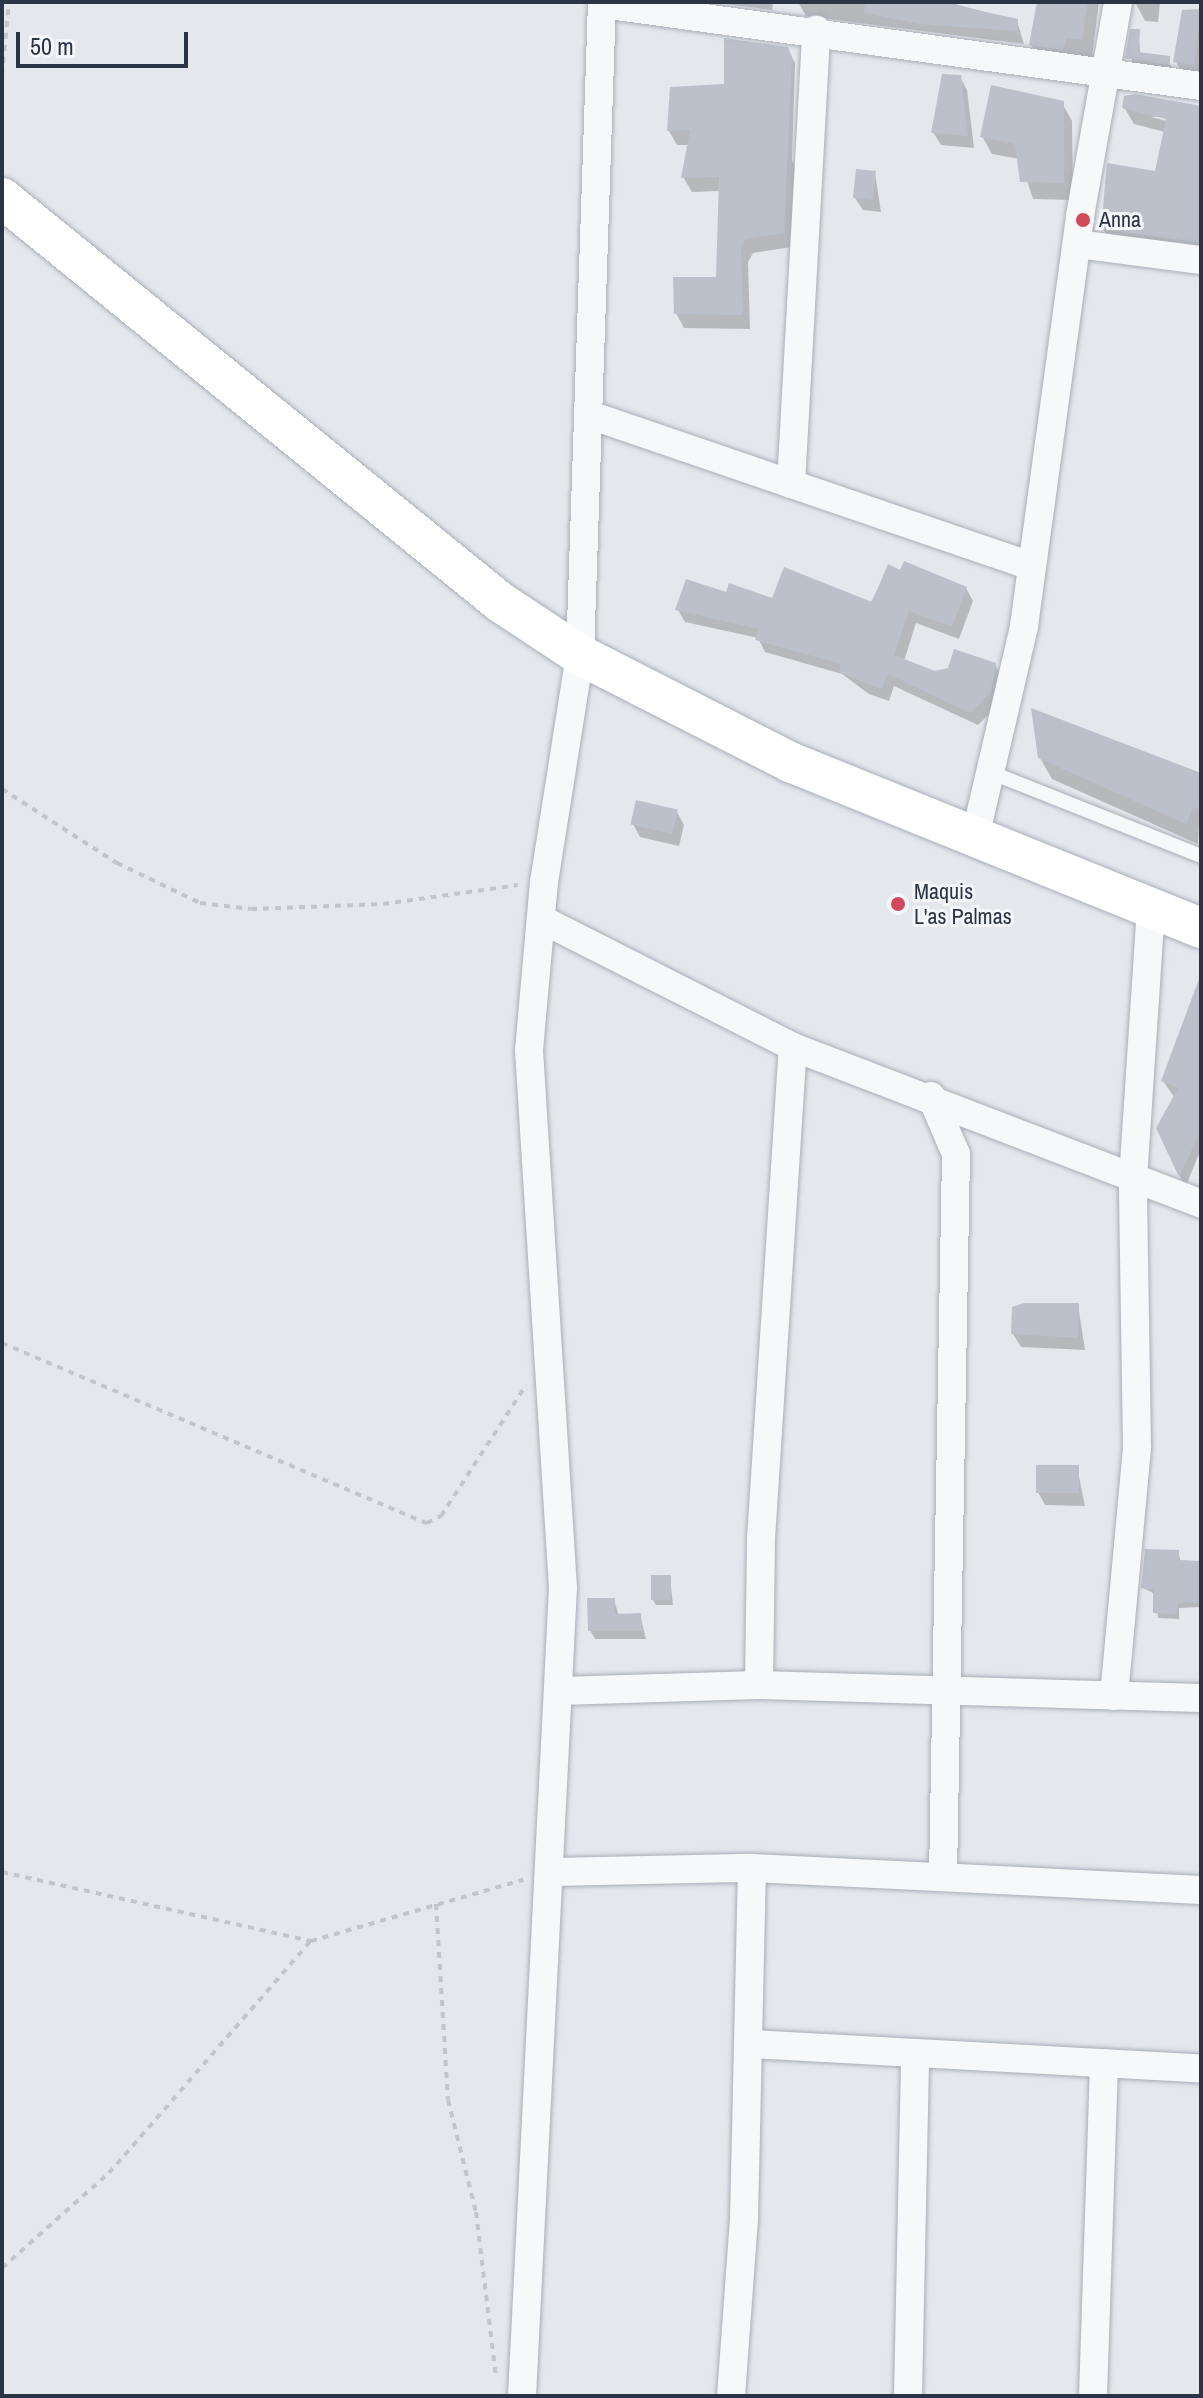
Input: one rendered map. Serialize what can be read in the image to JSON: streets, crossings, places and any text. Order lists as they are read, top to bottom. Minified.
{"places":["Anna","Maquis L'as Palmas"],"scale_bar":"50 m"}
